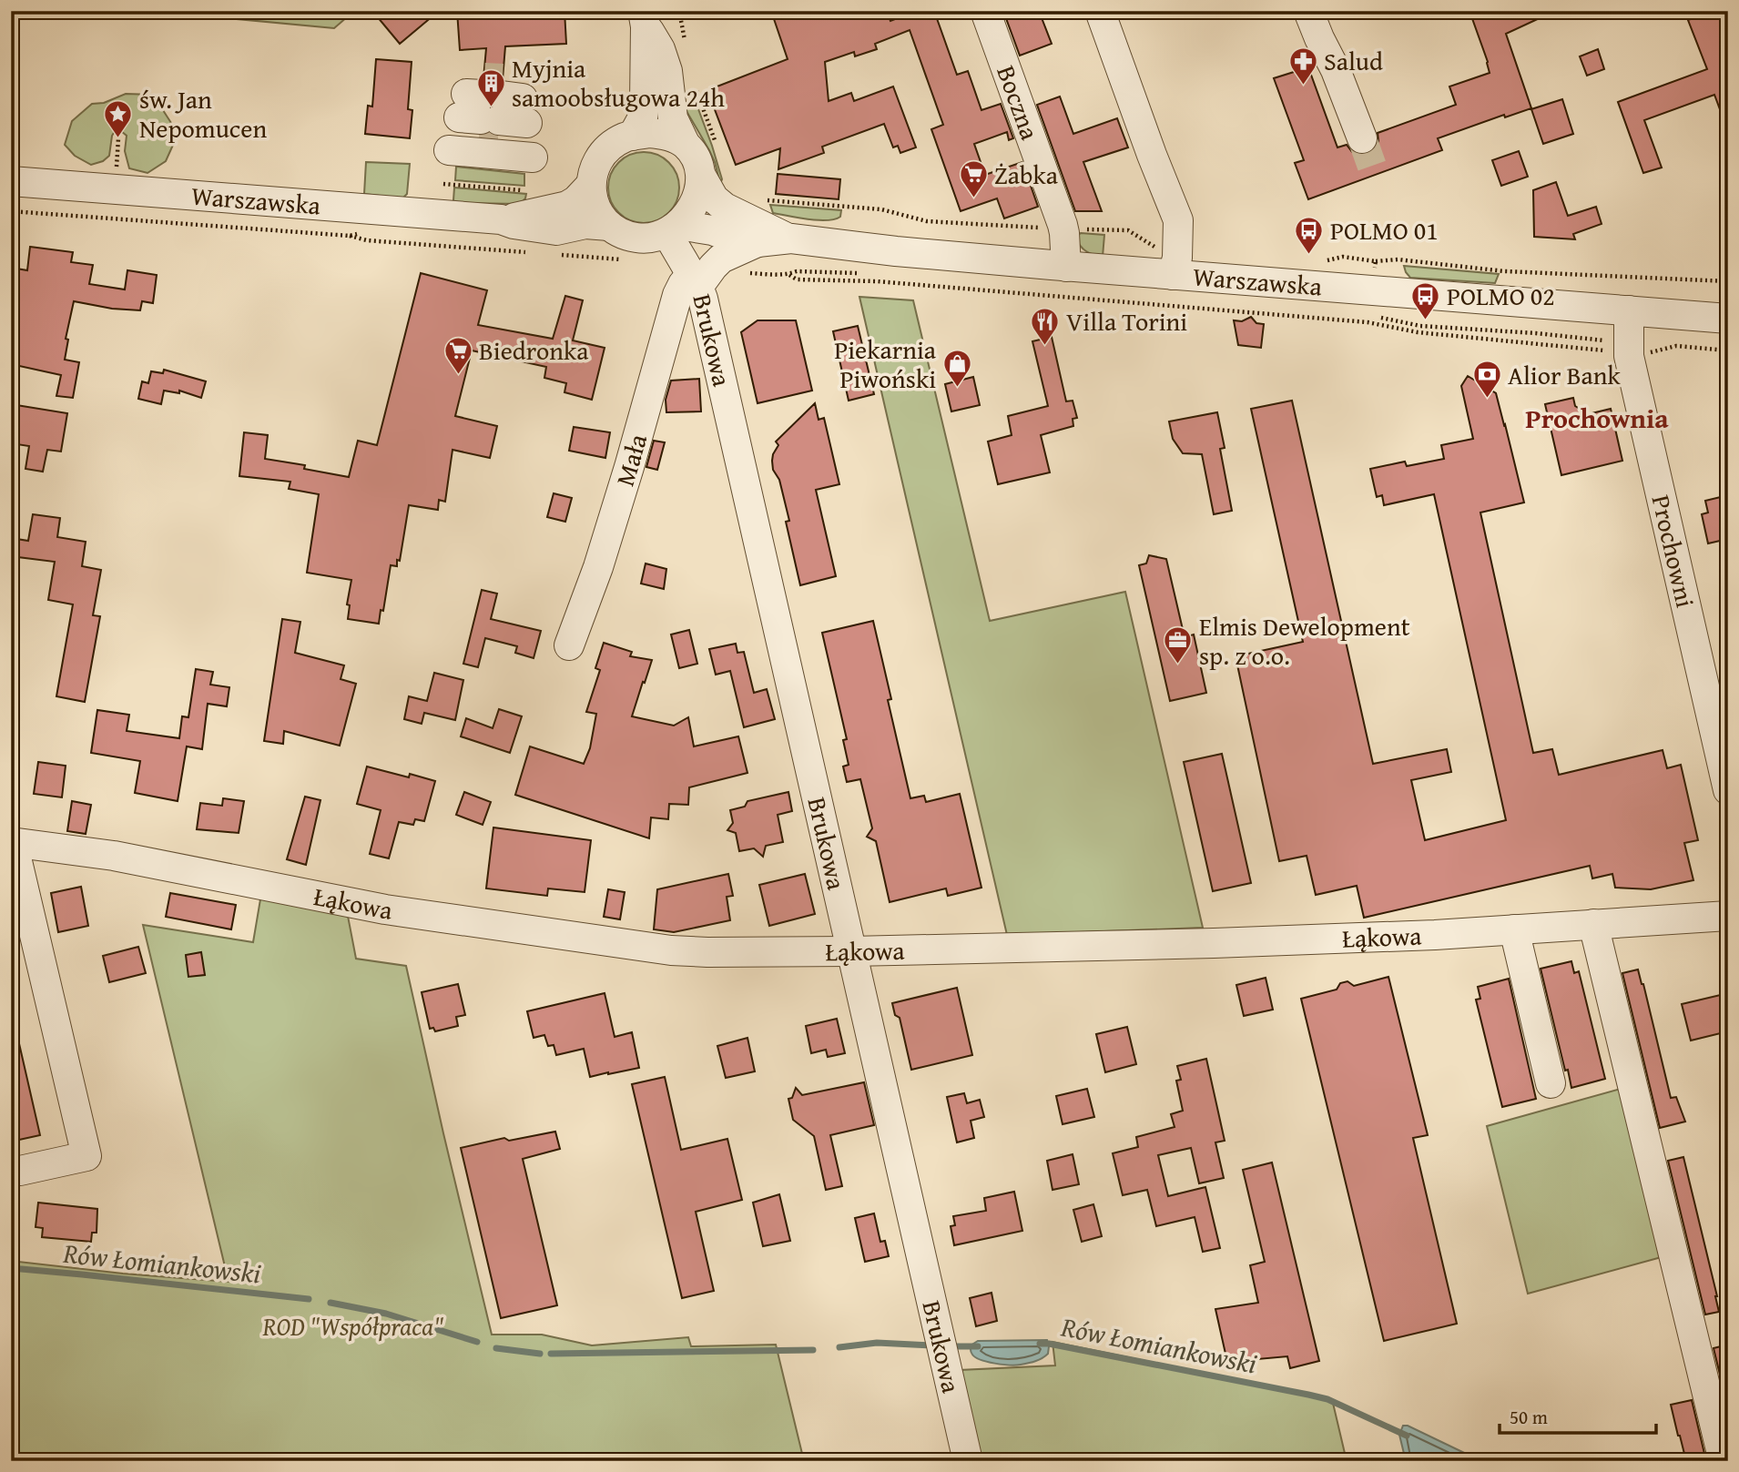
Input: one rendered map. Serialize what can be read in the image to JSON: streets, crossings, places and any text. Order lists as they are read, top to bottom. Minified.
{"streets":{"street":["Boczna","Warszawska","Brukowa","Mała","Prochowni","Łąkowa"]},"crossings":[["Boczna","Warszawska"],["Warszawska","Brukowa"],["Warszawska","Mała"],["Warszawska","Prochowni"],["Brukowa","Mała"],["Brukowa","Łąkowa"]],"districts":["Prochownia"],"water":["Rów Łomiankowski"],"parks":["ROD \"Współpraca\""],"places":{"pharmacy":["Salud"],"building":["Myjnia samoobsługowa 24h"],"place":["św. Jan Nepomucen"],"supermarket":["Żabka","Biedronka"],"bus stop":["POLMO 01","POLMO 02"],"restaurant":["Villa Torini"],"shop":["Piekarnia Piwoński"],"bank":["Alior Bank"],"office":["Elmis Dewelopment sp. z o.o."]},"scale_bar":"50 m"}
